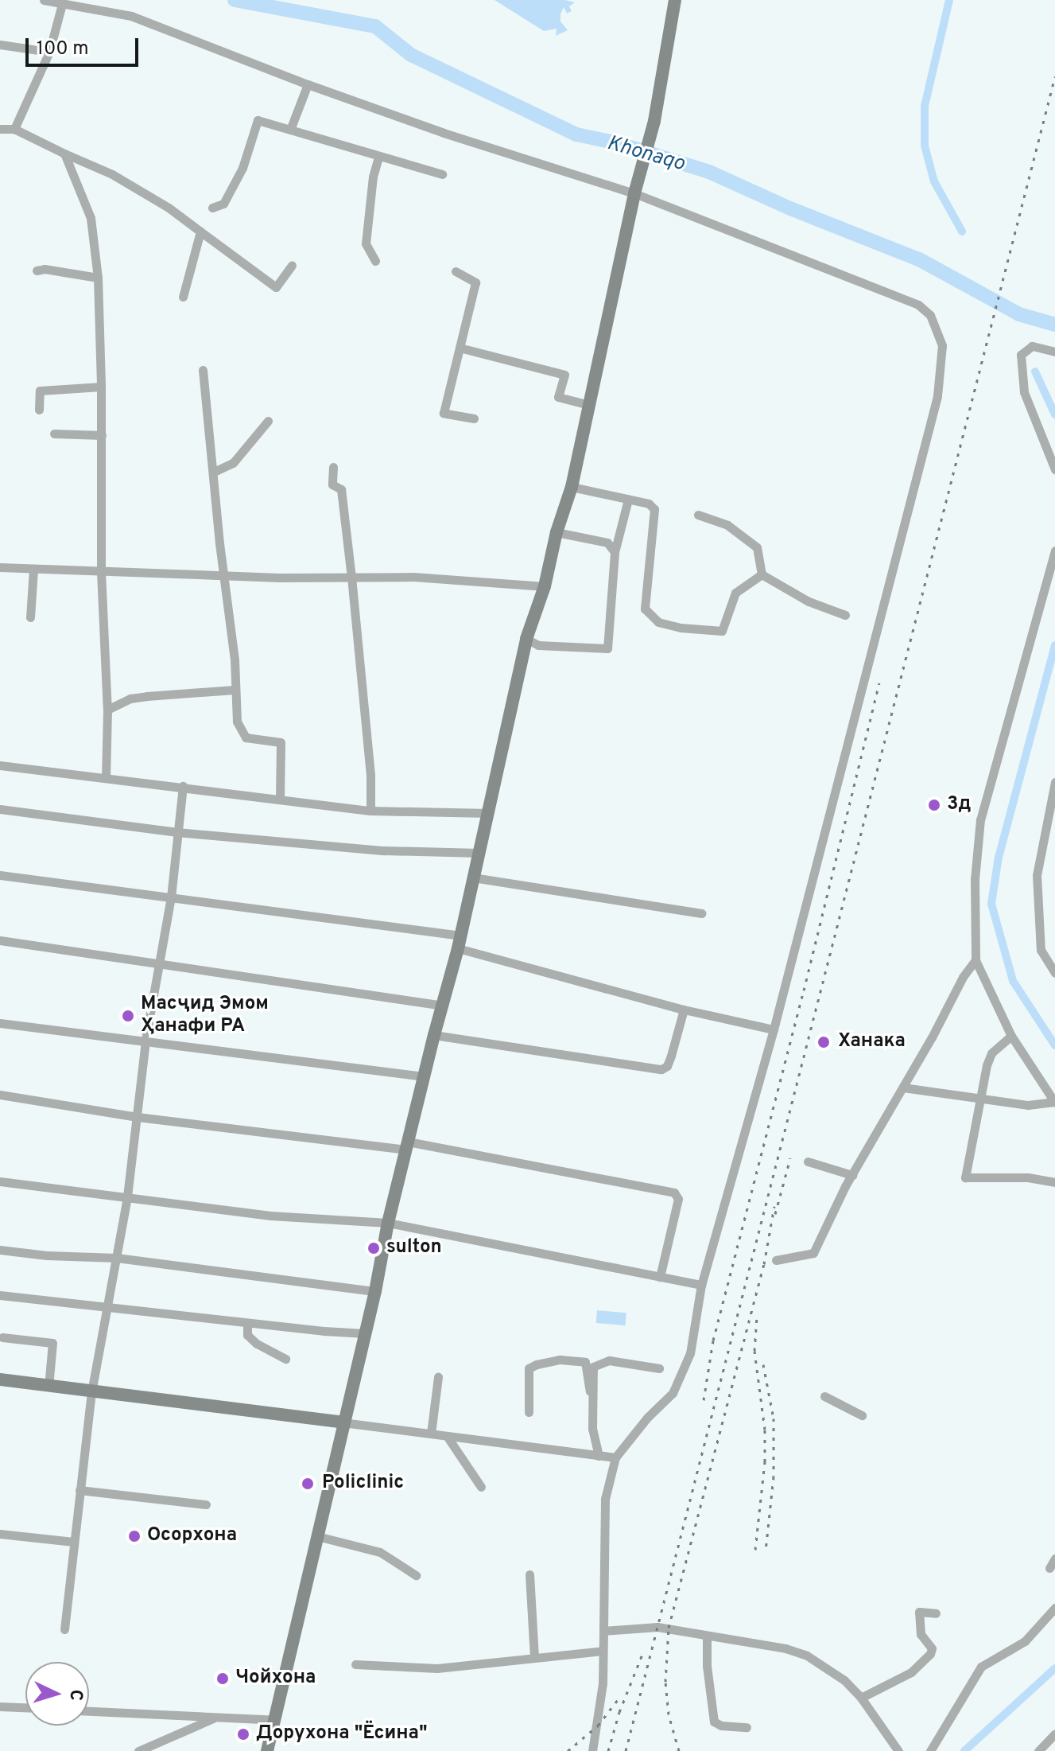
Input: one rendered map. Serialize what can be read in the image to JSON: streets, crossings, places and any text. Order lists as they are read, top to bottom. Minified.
{"water":["Khonaqo"],"places":["3д","Масҷид Эмом Ҳанафи РА","Ханака","sulton","Policlinic","Осорхона","Чойхона","Дорухона \"Ёсина\""],"scale_bar":"100 m","north":"right"}
